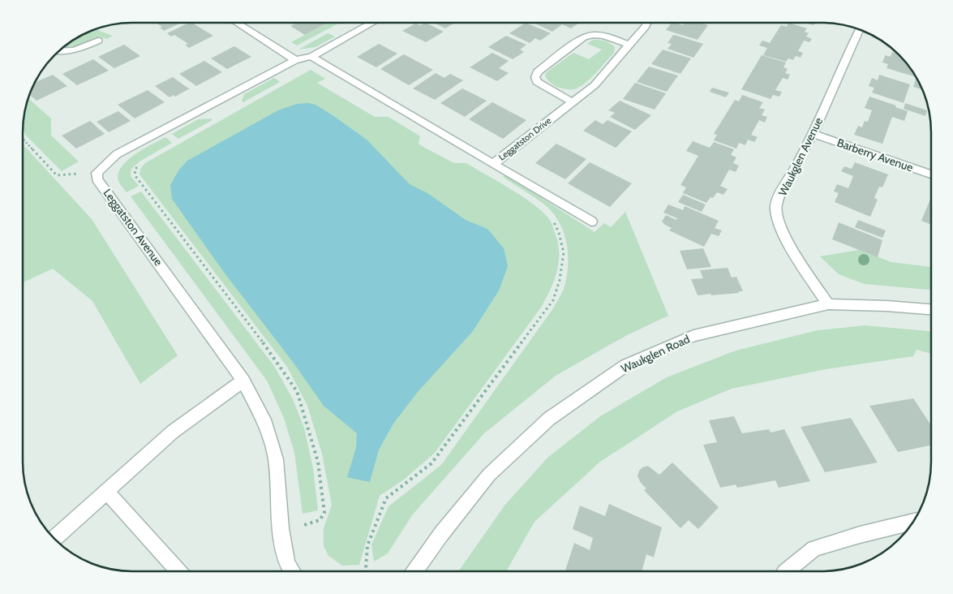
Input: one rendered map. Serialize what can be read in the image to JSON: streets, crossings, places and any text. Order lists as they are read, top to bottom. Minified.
{"streets":{"street":["Leggatston Drive","Barberry Avenue","Waukglen Avenue","Leggatston Avenue","Waukglen Road"]},"crossings":[["Barberry Avenue","Waukglen Avenue"],["Waukglen Avenue","Waukglen Road"]]}
